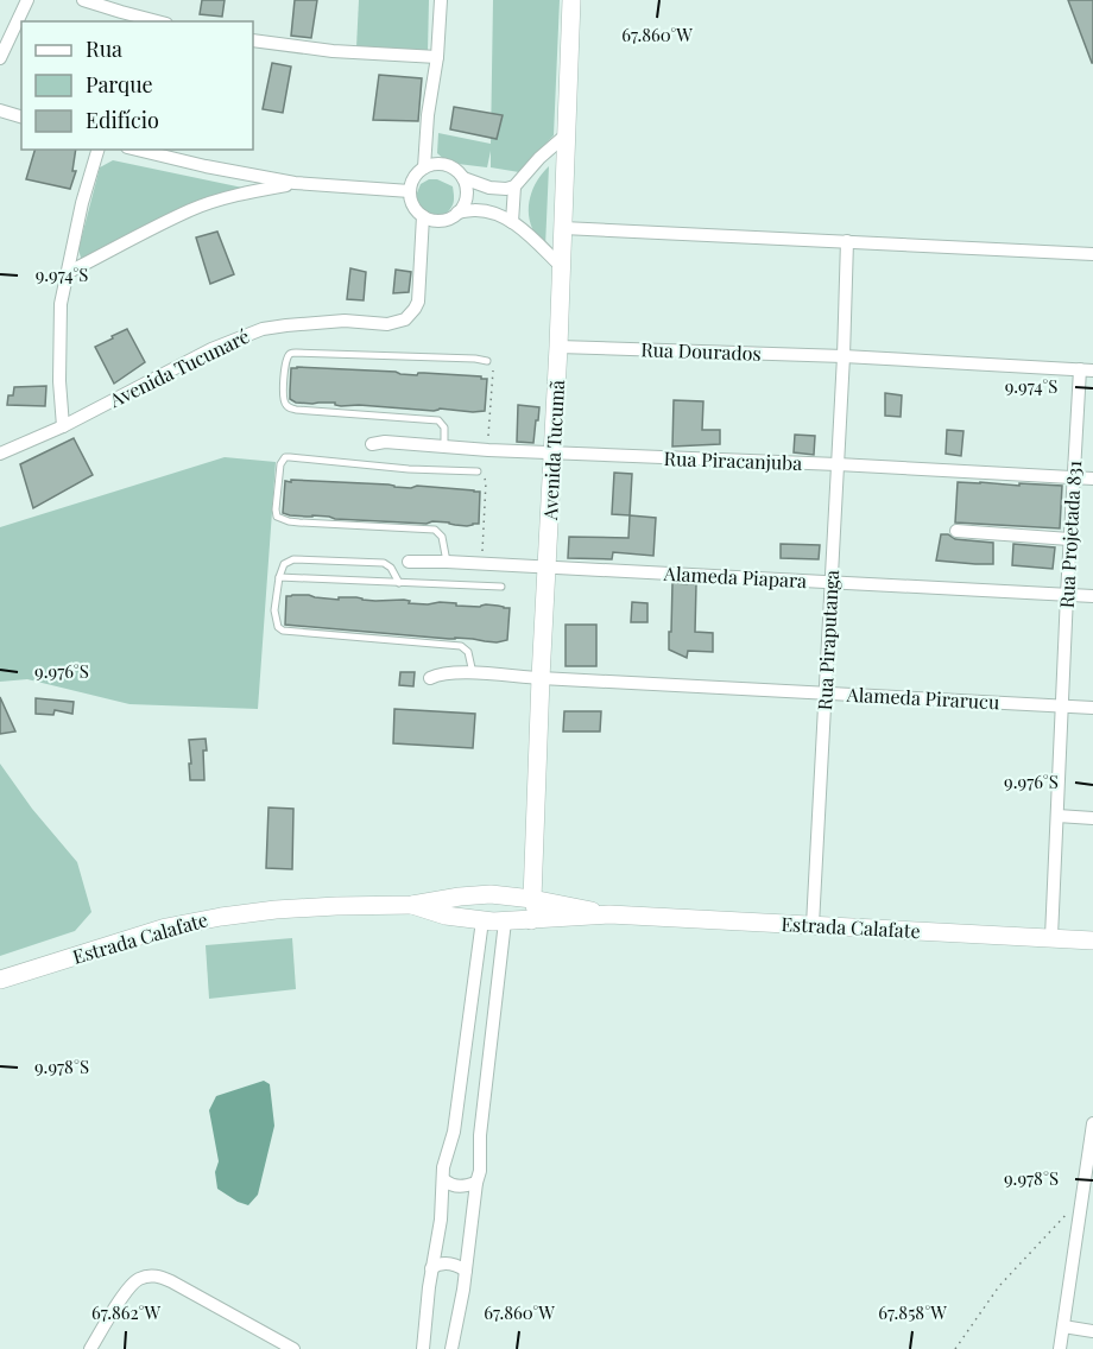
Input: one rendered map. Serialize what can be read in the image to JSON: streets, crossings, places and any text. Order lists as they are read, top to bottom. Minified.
{"streets":{"street":["Rua Dourados","Avenida Tucunaré","Avenida Tucumã","Rua Piracanjuba","Rua Projetada 831","Alameda Piapara","Rua Piraputanga","Alameda Pirarucu","Estrada Calafate"]},"crossings":[["Rua Dourados","Avenida Tucumã"],["Rua Dourados","Rua Projetada 831"],["Rua Dourados","Rua Piraputanga"],["Avenida Tucumã","Rua Piracanjuba"],["Avenida Tucumã","Alameda Piapara"],["Avenida Tucumã","Alameda Pirarucu"],["Avenida Tucumã","Estrada Calafate"],["Rua Piracanjuba","Rua Projetada 831"],["Rua Piracanjuba","Rua Piraputanga"],["Rua Projetada 831","Alameda Piapara"],["Rua Projetada 831","Rua Piraputanga"],["Rua Projetada 831","Alameda Pirarucu"],["Rua Projetada 831","Estrada Calafate"],["Alameda Piapara","Rua Piraputanga"],["Rua Piraputanga","Alameda Pirarucu"],["Rua Piraputanga","Estrada Calafate"]],"legend":["Rua","Parque","Edifício"],"coordinates":["67.860°W","9.974°S","9.976°S","9.978°S","67.862°W","67.858°W"]}
